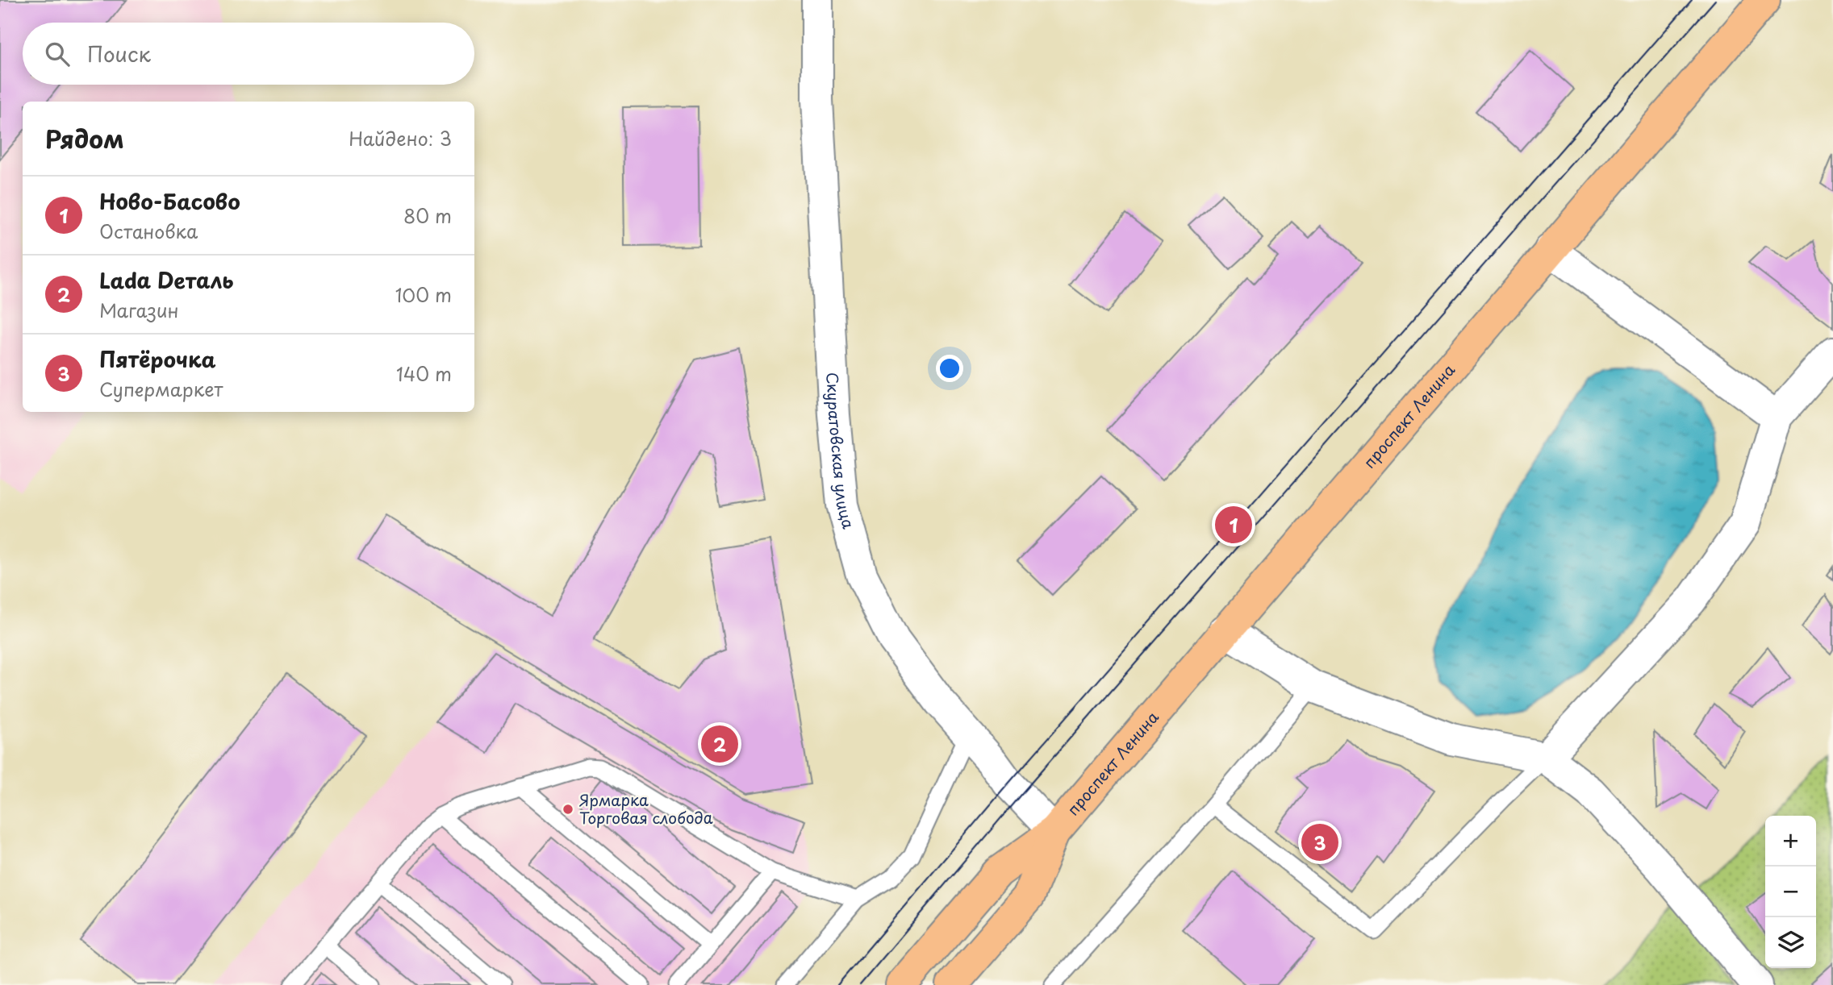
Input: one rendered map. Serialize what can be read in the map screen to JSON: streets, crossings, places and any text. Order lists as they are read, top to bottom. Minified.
{"streets":{"main road":["проспект Ленина"],"street":["Скуратовская улица"]},"crossings":[["проспект Ленина","Скуратовская улица"]],"places":["Ярмарка Торговая слобода"],"page":{"search":"Поиск","heading":["Рядом","Найдено: 3"],"list":[{"mark":"1","name":"Ново-Басово","note":"Остановка","value":"80 m"},{"mark":"2","name":"Lada Dеталь","note":"Магазин","value":"100 m"},{"mark":"3","name":"Пятёрочка","note":"Супермаркет","value":"140 m"}],"pins":["1","2","3"],"map_buttons":["+","−"]}}
